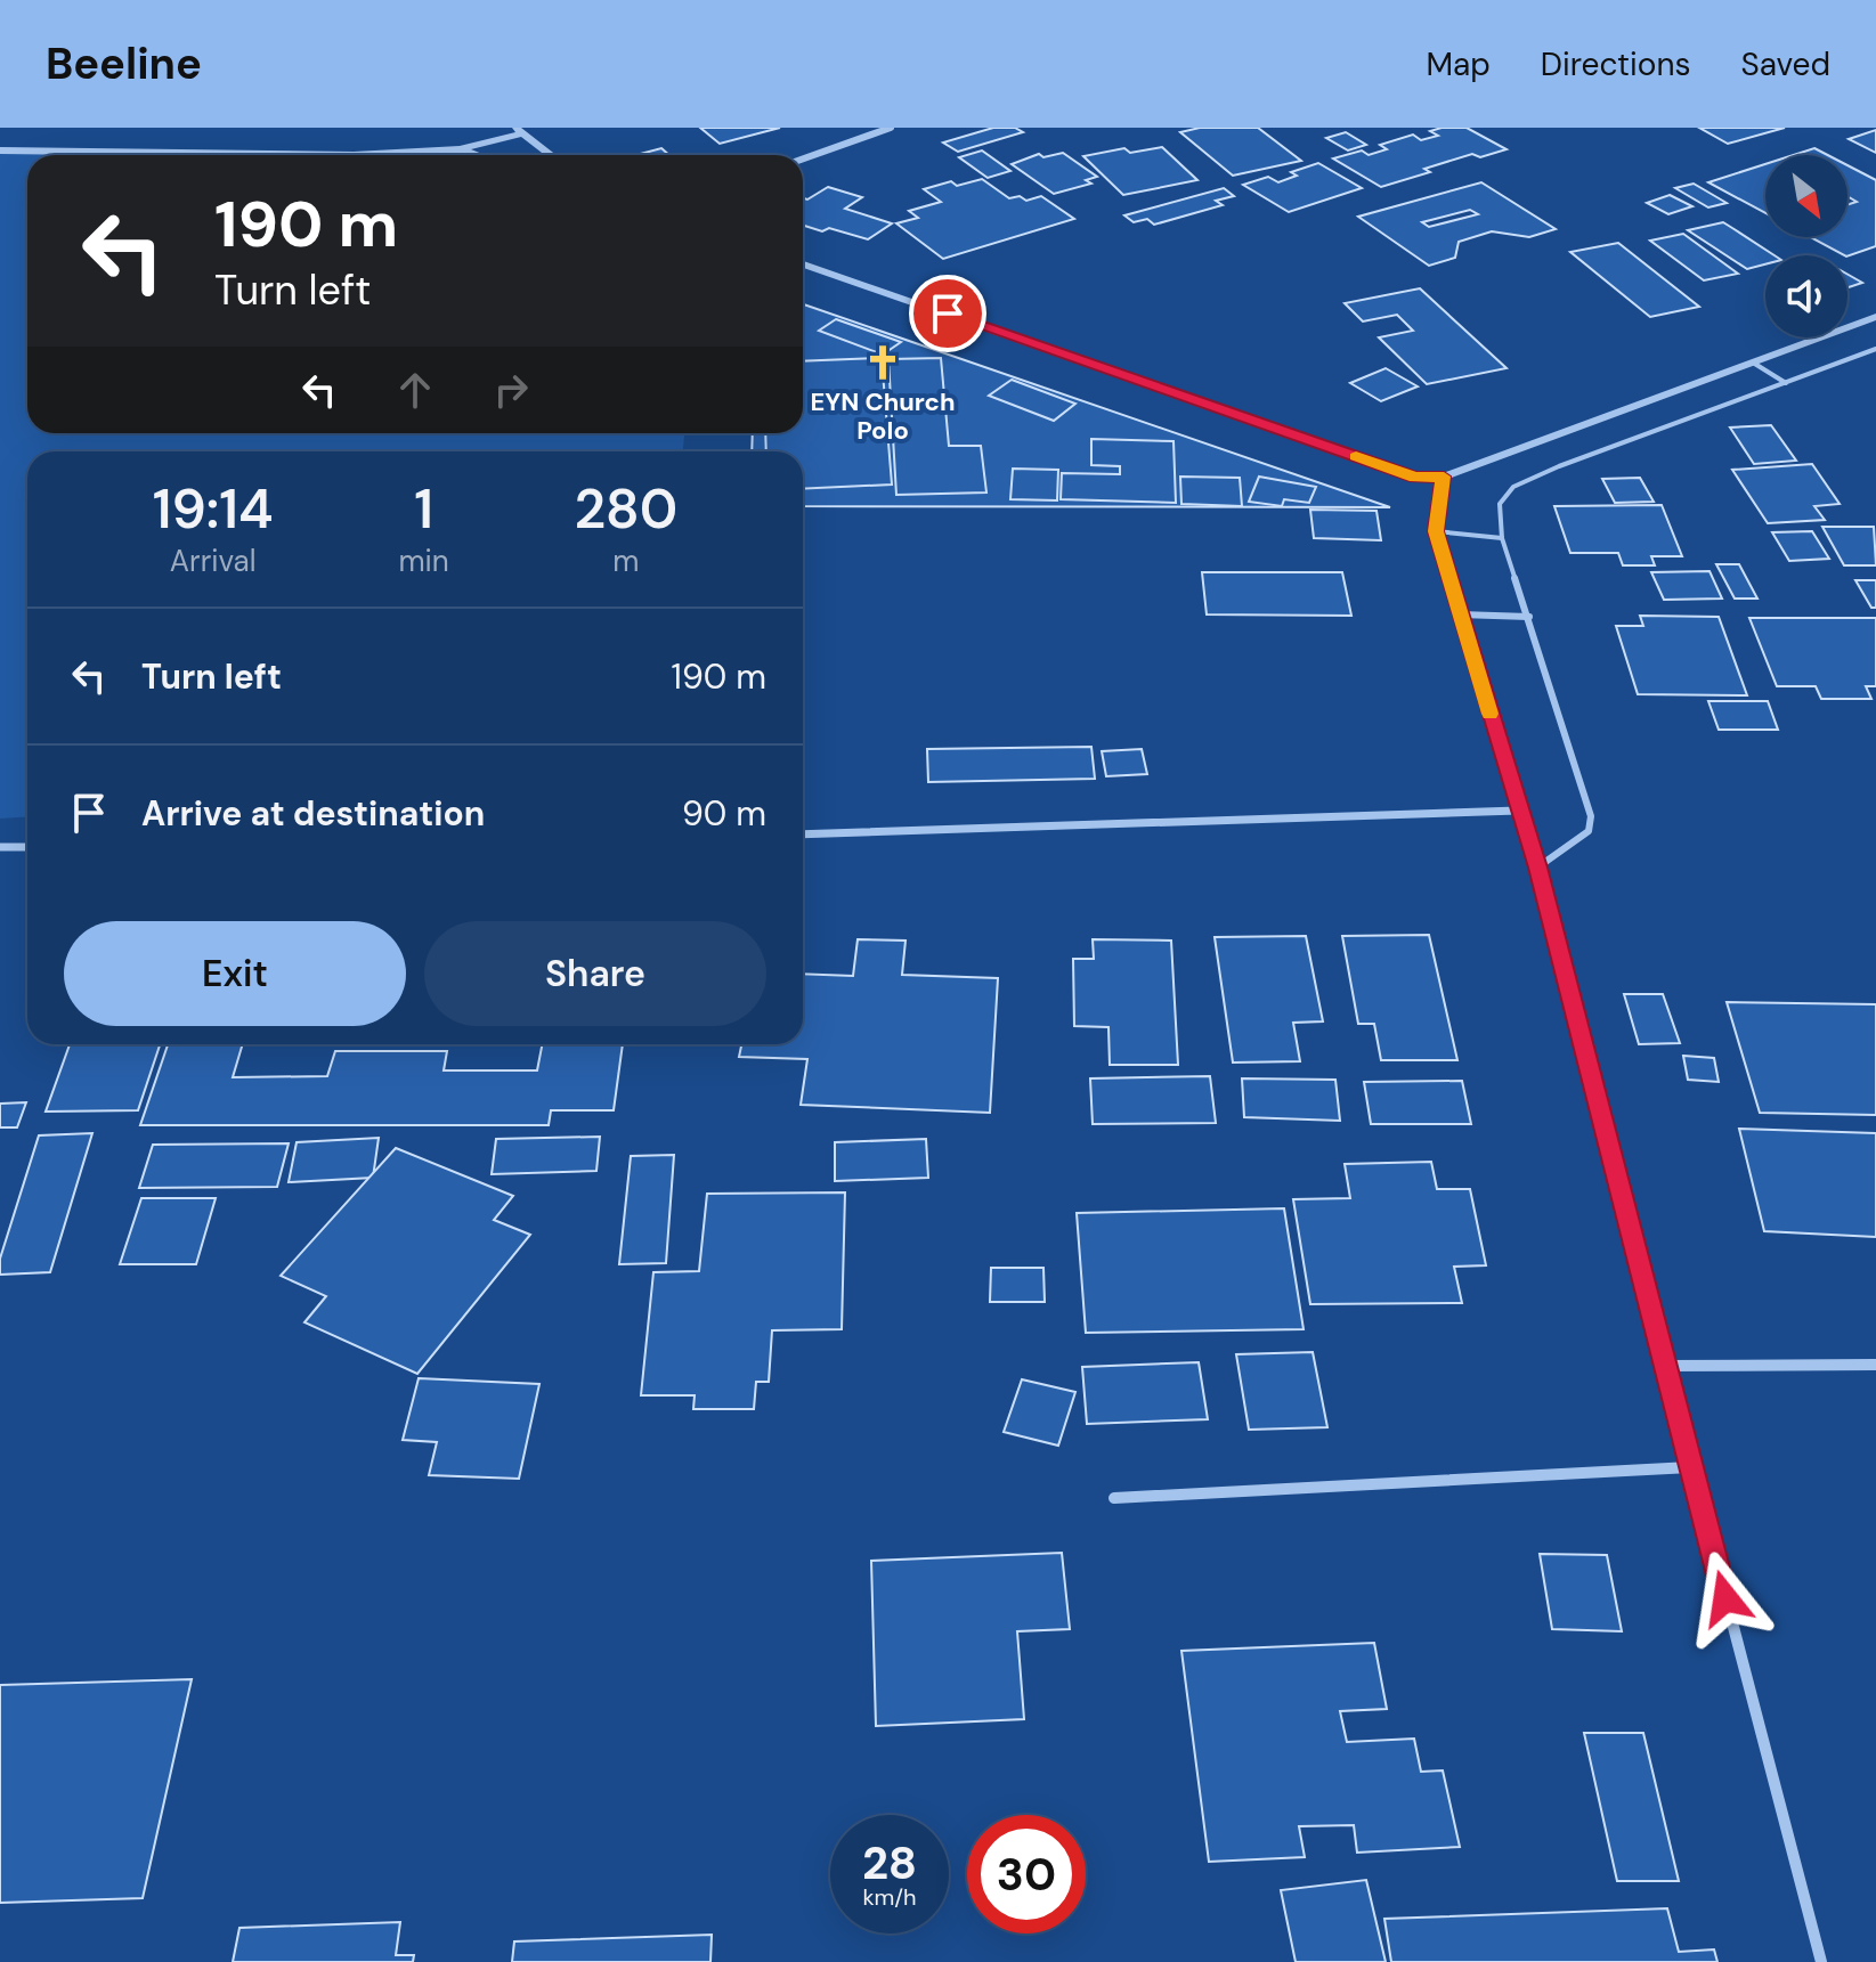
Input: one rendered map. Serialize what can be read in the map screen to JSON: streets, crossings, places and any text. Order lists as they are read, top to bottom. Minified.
{"places":{"church":["EYN Church Polo"]},"north":"bottom right","page":{"header":"Beeline","nav":["Map","Directions","Saved"],"turn":["190 m","Turn left"],"eta":["19:14","Arrival","1","min","280","m"],"list":[{"name":"Turn left","value":"190 m"},{"name":"Arrive at destination","value":"90 m"}],"buttons":["Exit","Share"],"speed":"28 km/h","limit":"30"}}
